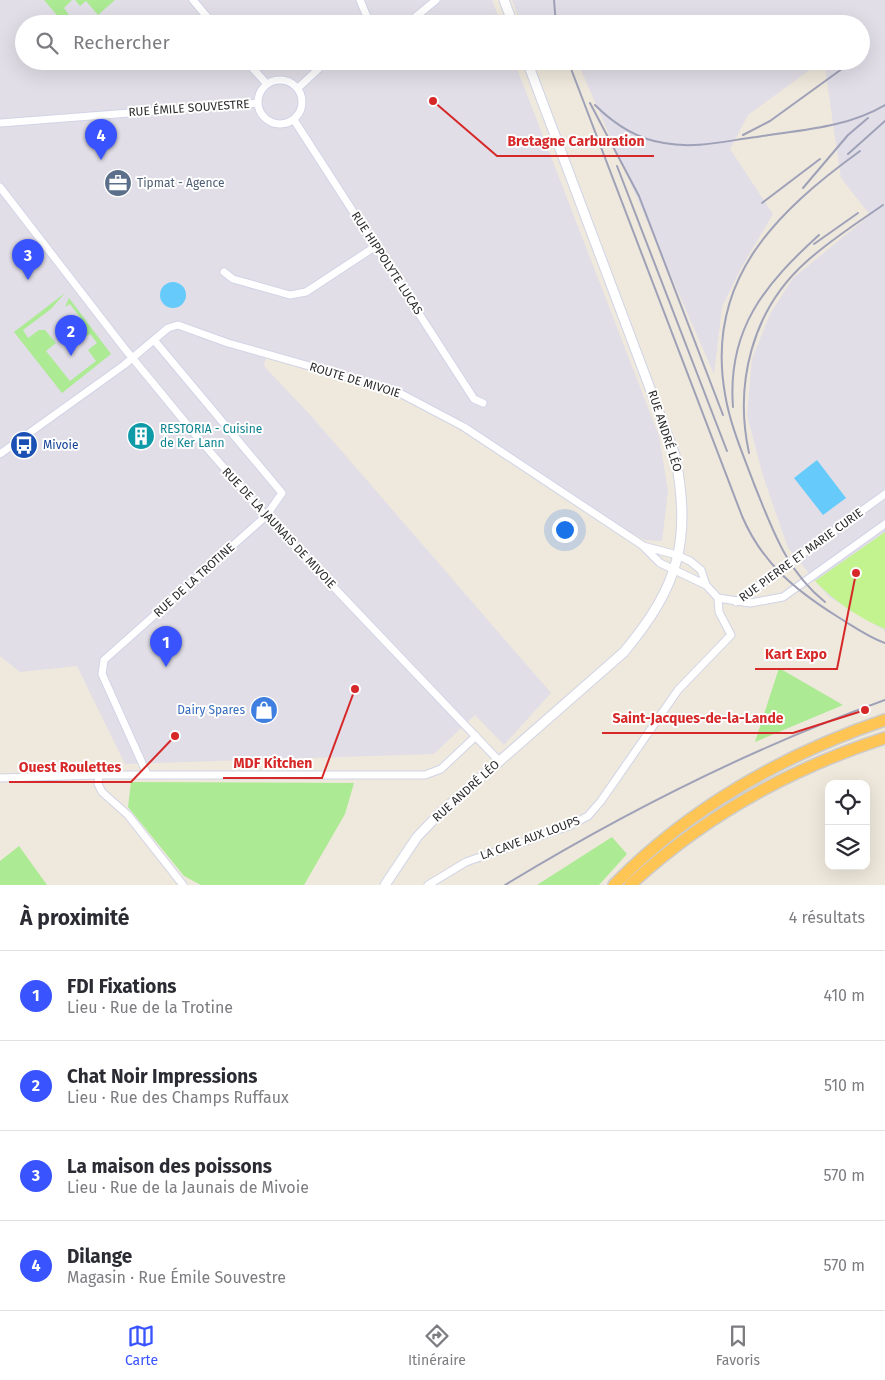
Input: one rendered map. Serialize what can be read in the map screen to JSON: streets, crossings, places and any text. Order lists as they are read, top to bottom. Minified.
{"streets":{"street":["RUE ÉMILE SOUVESTRE","RUE HIPPOLYTE LUCAS","ROUTE DE MIVOIE","RUE ANDRÉ LÉO","RUE DE LA JAUNAIS DE MIVOIE","RUE PIERRE ET MARIE CURIE","RUE DE LA TROTINE","LA CAVE AUX LOUPS"]},"crossings":[["RUE ÉMILE SOUVESTRE","RUE HIPPOLYTE LUCAS"],["ROUTE DE MIVOIE","RUE ANDRÉ LÉO"],["ROUTE DE MIVOIE","RUE DE LA JAUNAIS DE MIVOIE"],["ROUTE DE MIVOIE","RUE DE LA TROTINE"],["RUE ANDRÉ LÉO","RUE DE LA JAUNAIS DE MIVOIE"],["RUE DE LA JAUNAIS DE MIVOIE","RUE DE LA TROTINE"]],"places":{"other":["Bretagne Carburation","Kart Expo","MDF Kitchen","Saint-Jacques-de-la-Lande","Ouest Roulettes"],"office":["Tipmat - Agence"],"building":["RESTORIA - Cuisine de Ker Lann"],"bus stop":["Mivoie"],"shop":["Dairy Spares"]},"page":{"search":"Rechercher","pins":["4","3","2","1"],"heading":["À proximité","4 résultats"],"list":[{"mark":"1","name":"FDI Fixations","note":"Lieu · Rue de la Trotine","value":"410 m"},{"mark":"2","name":"Chat Noir Impressions","note":"Lieu · Rue des Champs Ruffaux","value":"510 m"},{"mark":"3","name":"La maison des poissons","note":"Lieu · Rue de la Jaunais de Mivoie","value":"570 m"},{"mark":"4","name":"Dilange","note":"Magasin · Rue Émile Souvestre","value":"570 m"}],"nav":["Carte","Itinéraire","Favoris"]}}
